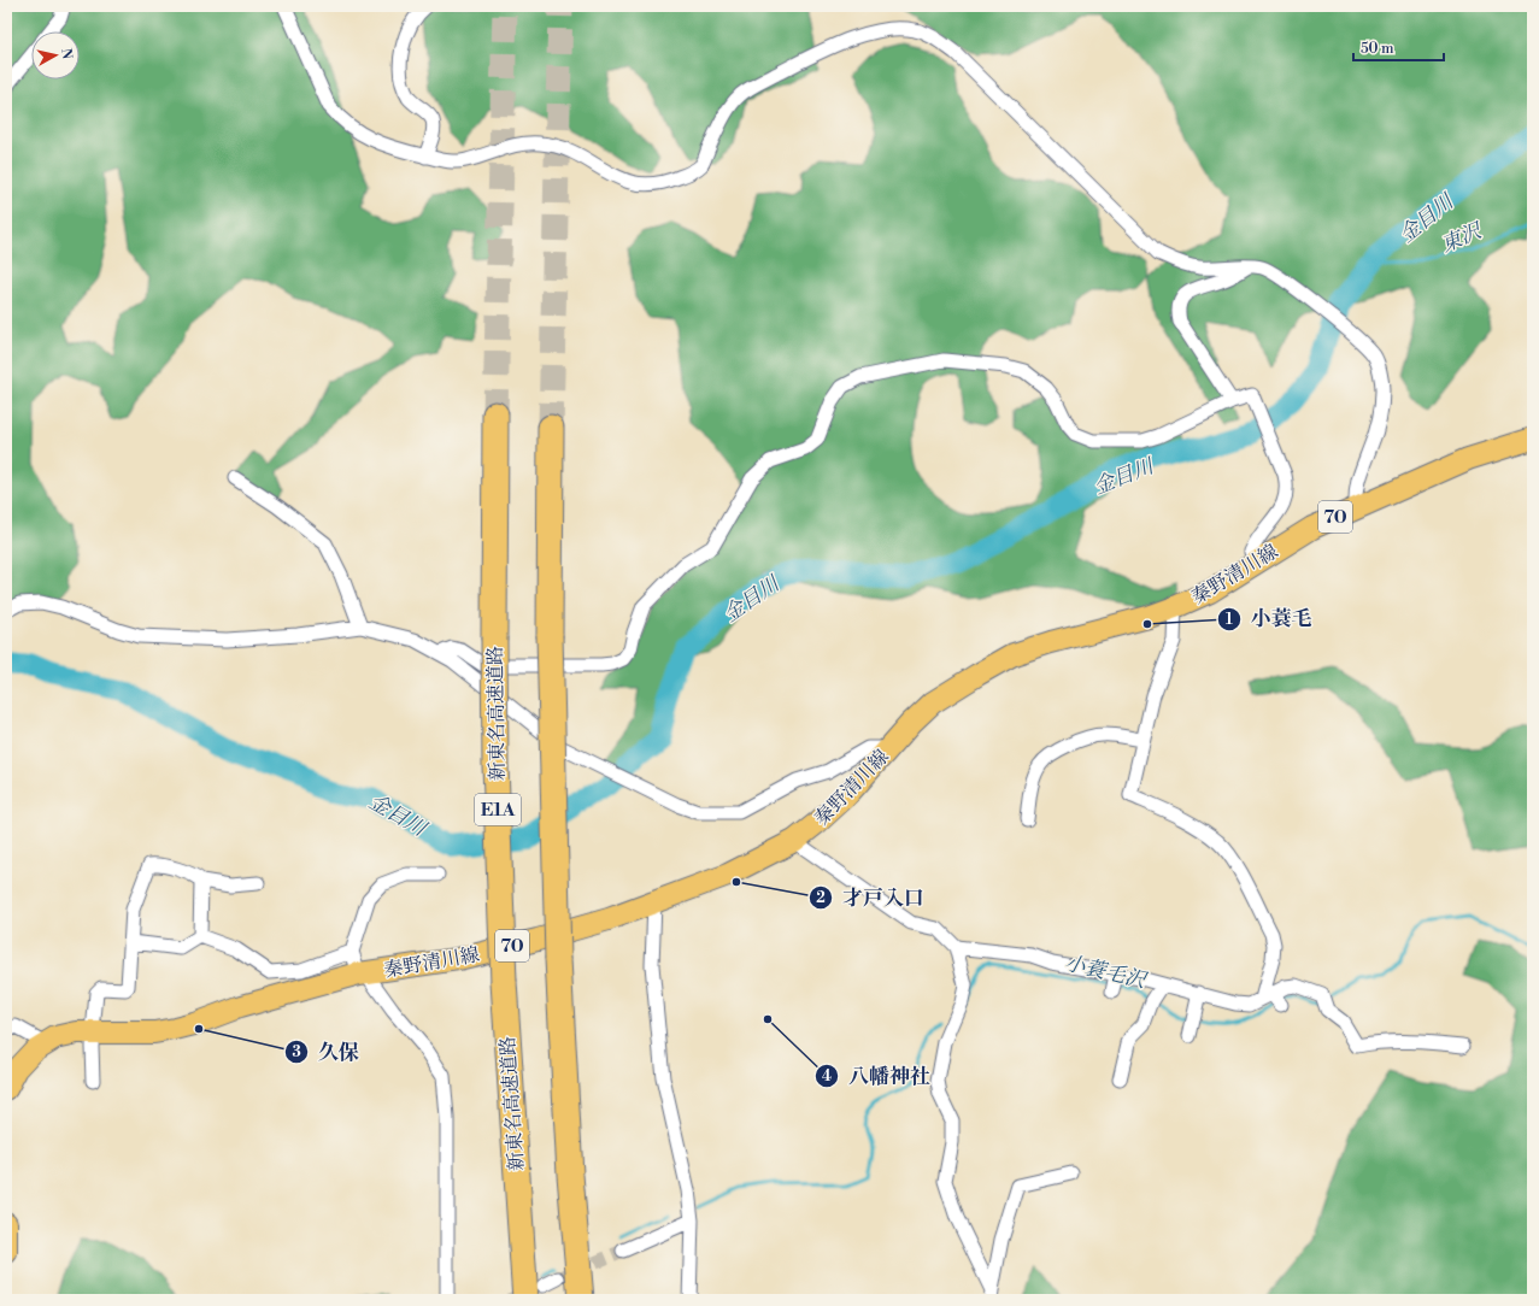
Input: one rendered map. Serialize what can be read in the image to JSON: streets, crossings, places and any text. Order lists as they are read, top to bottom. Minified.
{"streets":{"highway":["新東名高速道路","E1A"],"main road":["70","秦野清川線"]},"water":["金目川","東沢","小蓑毛沢"],"places":["小蓑毛","才戸入口","八幡神社","久保"],"scale_bar":"50 m","north":"right"}
